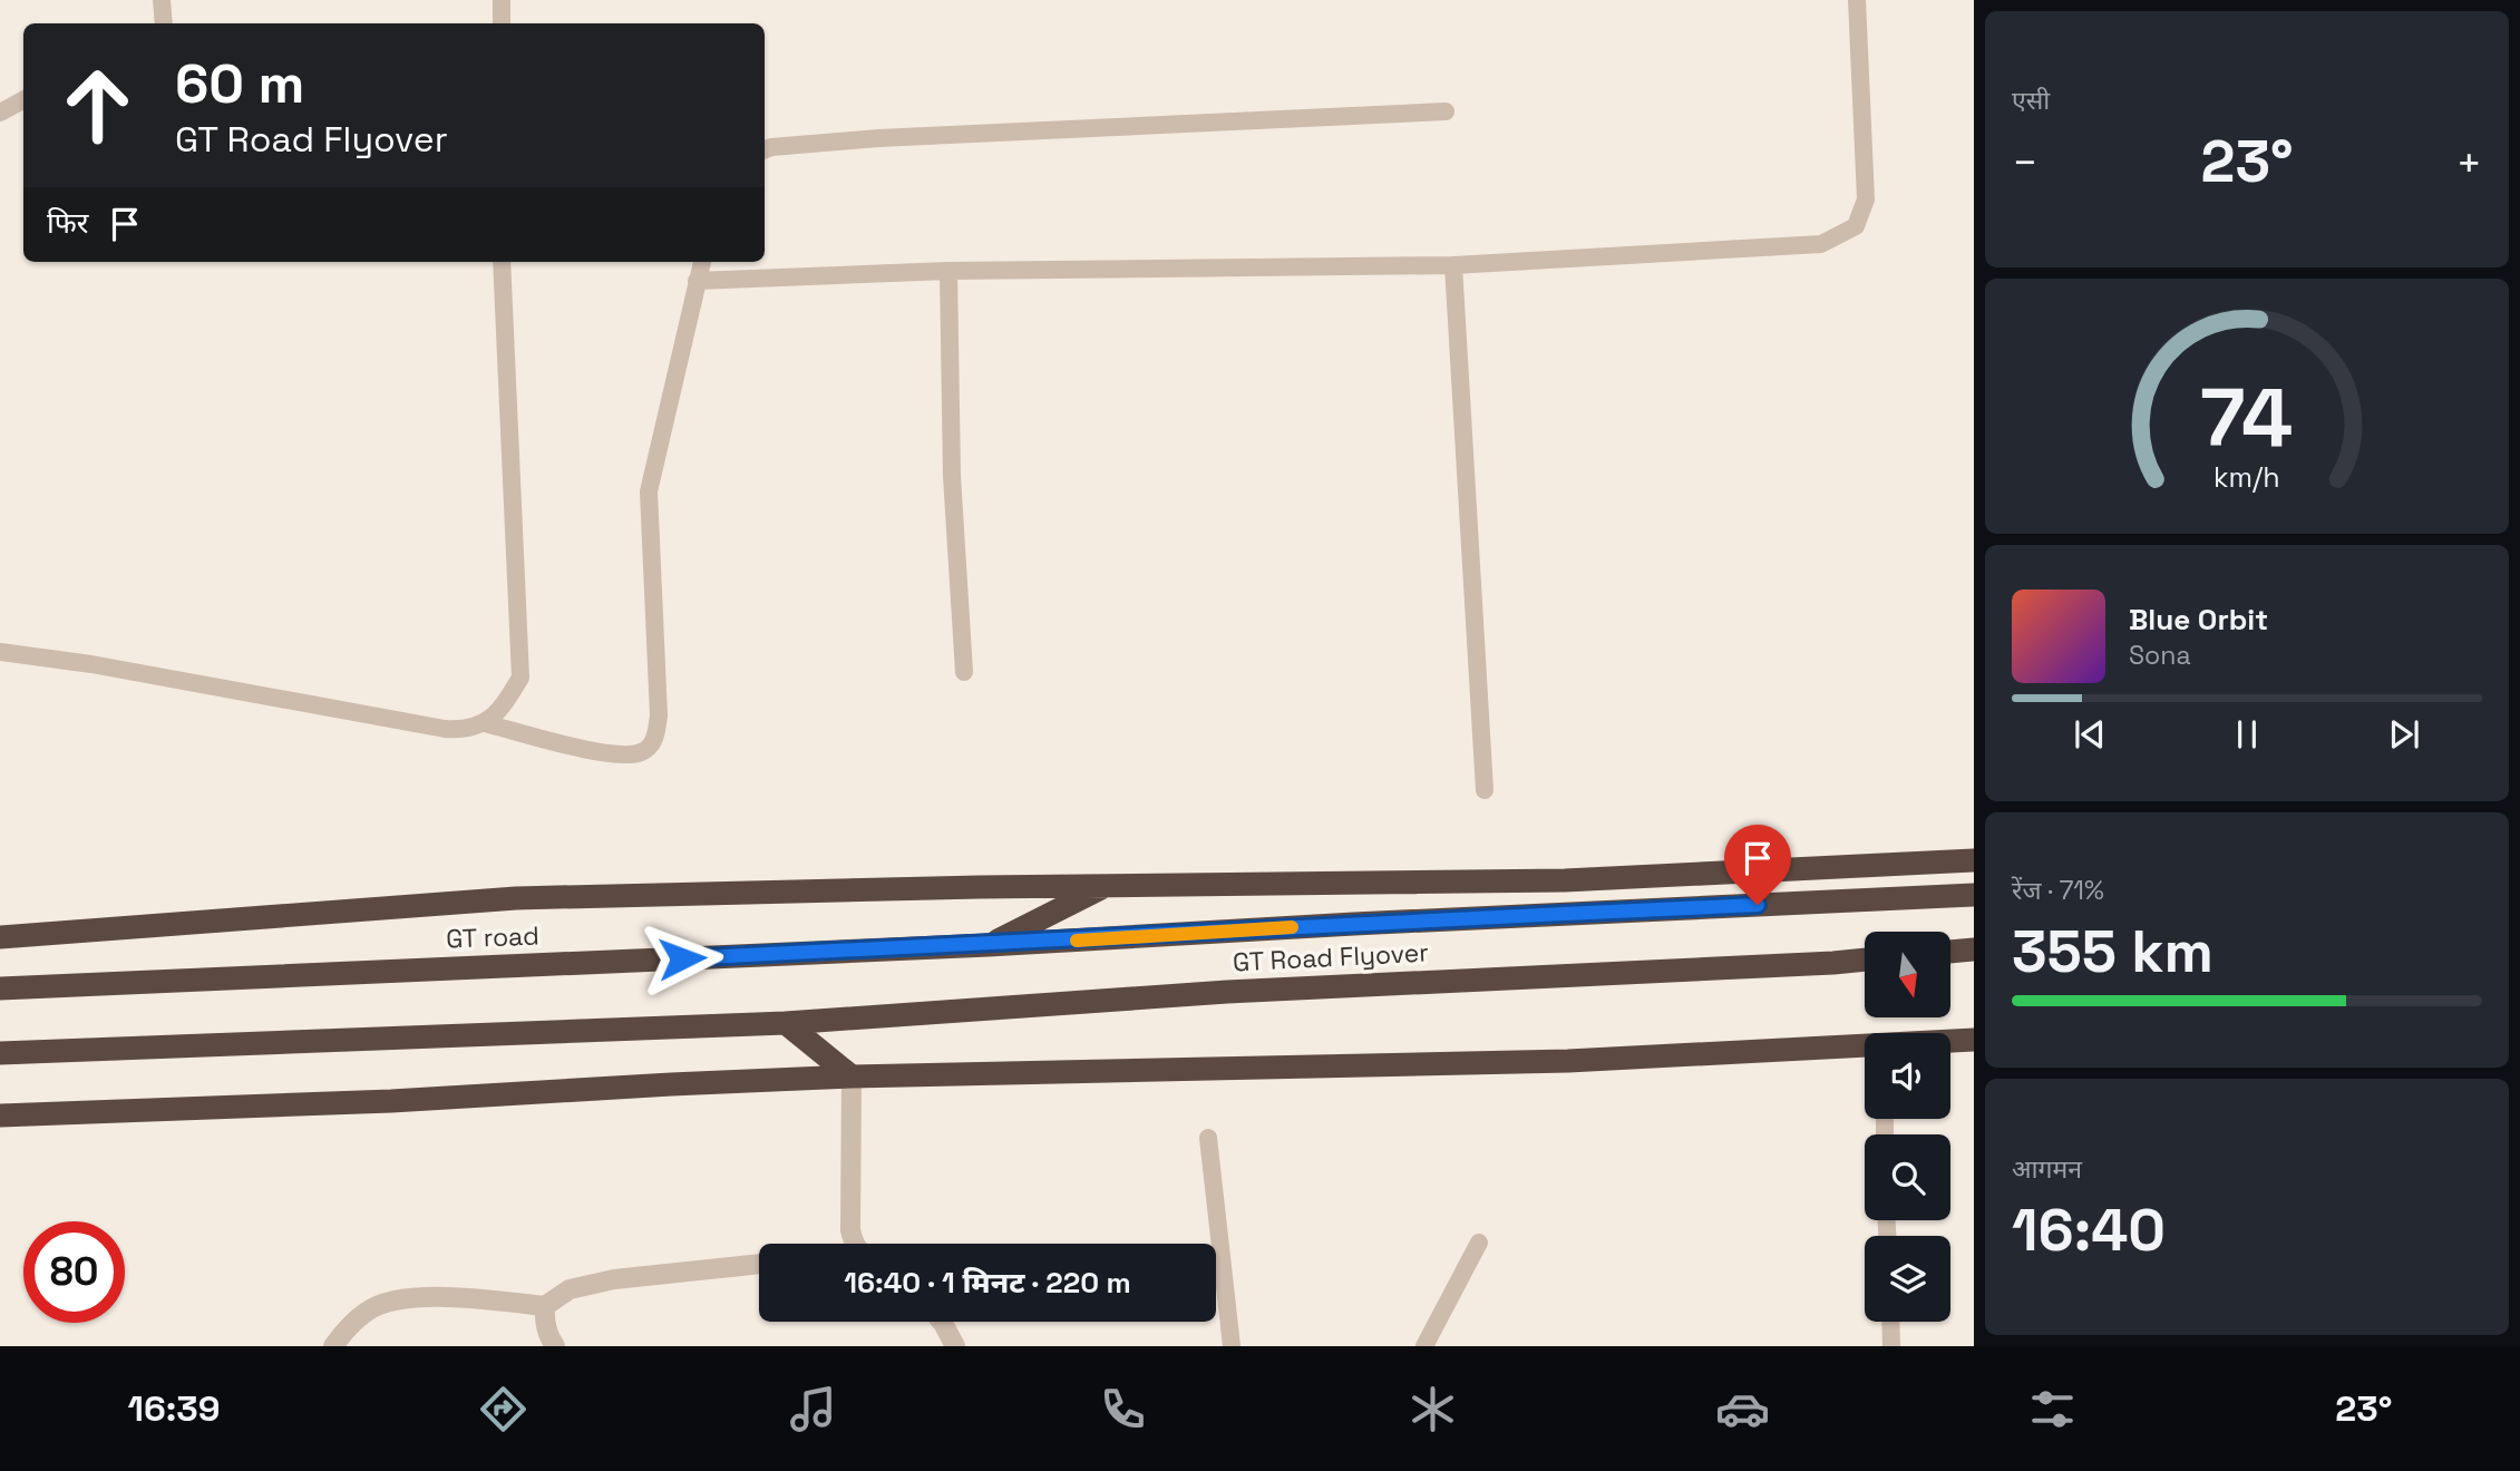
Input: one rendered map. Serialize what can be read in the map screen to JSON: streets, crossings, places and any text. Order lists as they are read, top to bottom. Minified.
{"streets":{"highway":["GT road","GT Road Flyover"]},"crossings":[["GT road","GT Road Flyover"]],"north":"bottom","page":{"tile":["एसी",["रेंज · 71%","355 km"],["आगमन","16:40"]],"turn":["60 m","GT Road Flyover"],"heat":["−","23°","+"],"then":"फिर","song":["Blue Orbit","Sona"],"limit":"80","trip":"16:40 · 1 मिनट · 220 m","tabs":["16:39","23°"],"gauge":["74","km/h"]}}
